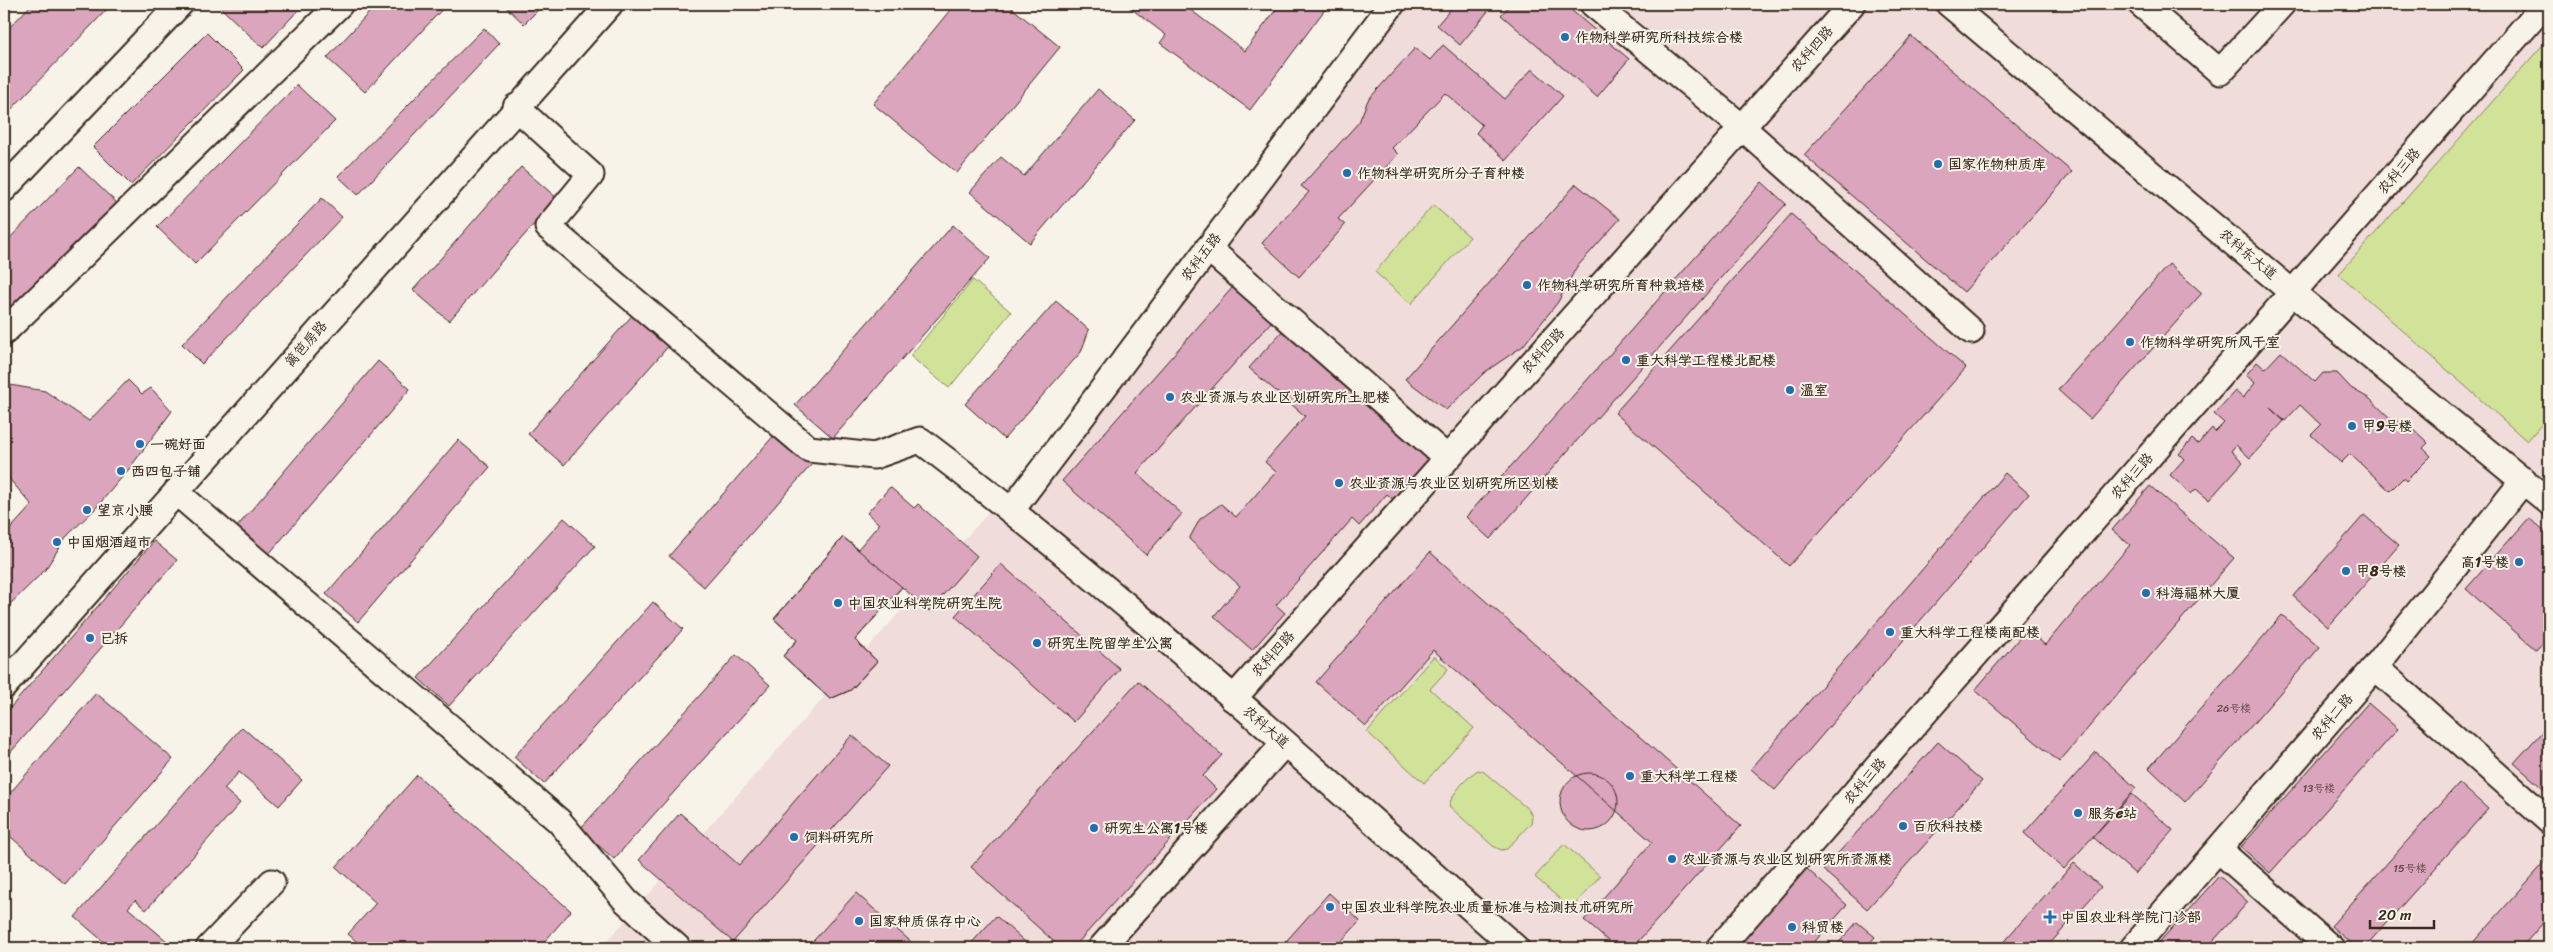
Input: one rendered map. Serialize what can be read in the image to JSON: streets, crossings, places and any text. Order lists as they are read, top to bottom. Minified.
{"streets":{"street":["农科四路","农科三路","农科东大道","农科五路","篱笆房路","农科二路","农科大道"]},"crossings":[["农科四路","农科大道"],["农科三路","农科东大道"],["农科东大道","农科二路"],["农科五路","农科大道"],["篱笆房路","农科大道"]],"places":{"other":["作物科学研究所科技综合楼","国家作物种质库","作物科学研究所分子育种楼","作物科学研究所育种栽培楼","作物科学研究所风干室","重大科学工程楼北配楼","温室","农业资源与农业区划研究所土肥楼","甲9号楼","一碗好面","西四包子铺","农业资源与农业区划研究所区划楼","望京小腰","中国烟酒超市","高1号楼","甲8号楼","科海福林大厦","中国农业科学院研究生院","重大科学工程楼南配楼","已拆","研究生院留学生公寓","重大科学工程楼","服务e站","百欣科技楼","研究生公寓1号楼","饲料研究所","农业资源与农业区划研究所资源楼","中国农业科学院农业质量标准与检测技术研究所","国家种质保存中心","科贸楼"],"health":["中国农业科学院门诊部"]},"house_numbers":["26号楼","13号楼","15号楼"],"scale_bar":"20 m"}
